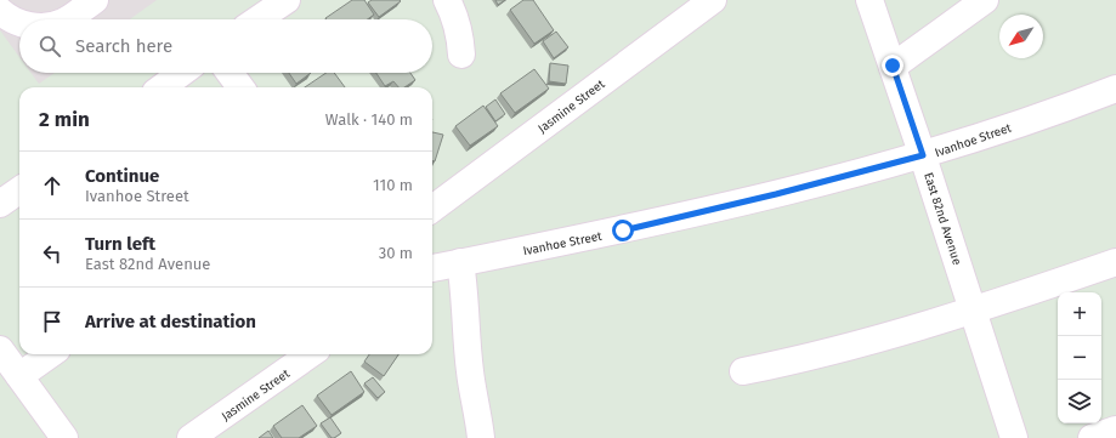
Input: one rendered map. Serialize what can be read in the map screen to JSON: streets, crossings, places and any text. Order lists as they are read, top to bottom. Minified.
{"streets":{"street":["Jasmine Street","Ivanhoe Street","East 82nd Avenue"]},"crossings":[["Ivanhoe Street","East 82nd Avenue"]],"north":"bottom left","page":{"search":"Search here","heading":["2 min","Walk · 140 m"],"list":[["Continue","Ivanhoe Street","110 m"],["Turn left","East 82nd Avenue","30 m"],"Arrive at destination"],"map_buttons":["+","−"]}}
